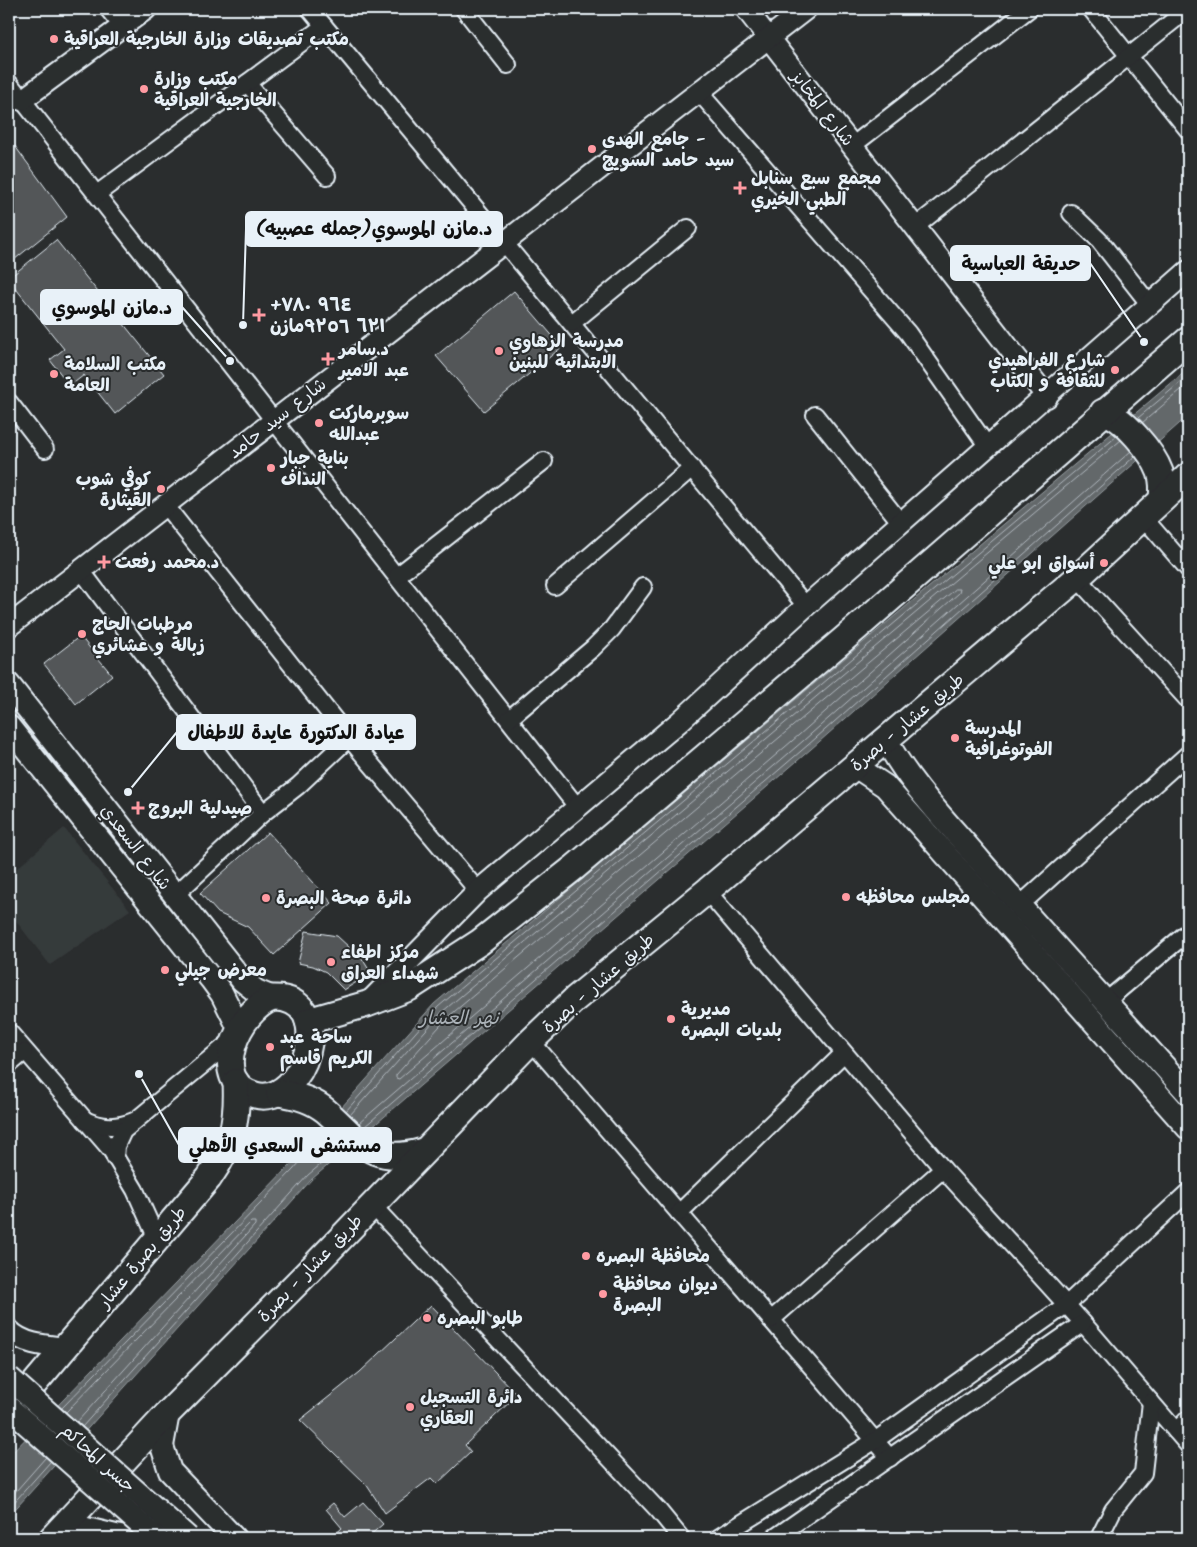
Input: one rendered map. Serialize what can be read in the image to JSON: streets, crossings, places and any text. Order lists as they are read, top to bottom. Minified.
{"streets":{"main road":["طريق عشار - بصرة","شارع السعدي","طريق بصرة عشار","جسر المحاكم"],"street":["شارع المخابز","شارع سيد حامد"]},"crossings":[["شارع المخابز","شارع سيد حامد"],["شارع السعدي","طريق بصرة عشار"]],"water":["نهر العشار"],"places":{"other":["مكتب تصديقات وزارة الخارجية العراقية","مكتب وزارة الخارجية العراقية","جامع الهدى - سيد حامد السويج","د.مازن الموسوي(جمله عصبيه)","حديقة العباسية","مدرسة الزهاوي اﻻبتدائية للبنين","د.مازن الموسوي","شارع الفراهيدي للثقافة و الكتاب","مكتب السلامة العامة","سوبرماركت عبدالله","بناية جبار النداف","كوفي شوب القيثارة","أسواق ابو علي","مرطبات الحاج زبالة و عشائري","المدرسة الفوتوغرافية","عيادة الدكتورة عايدة للاطفال","مجلس محافظه","دائرة صحة البصرة","مركز اطفاء شهداء العراق","معرض جيلي","مديرية بلديات البصره","ساحة عبد الكريم قاسم","مستشفى السعدي الأهلي","محافظة البصره","ديوان محافظة البصرة","طابو البصره","دائرة التسجيل العقاري"],"health":["مجمع سبع سنابل الطبي الخيري","+٩٦٤ ٧٨٠ ٦٣١ ٩٣٥٦مازن","د.سامر عبد الامير","د.محمد رفعت","صيدلية البروج"]}}
